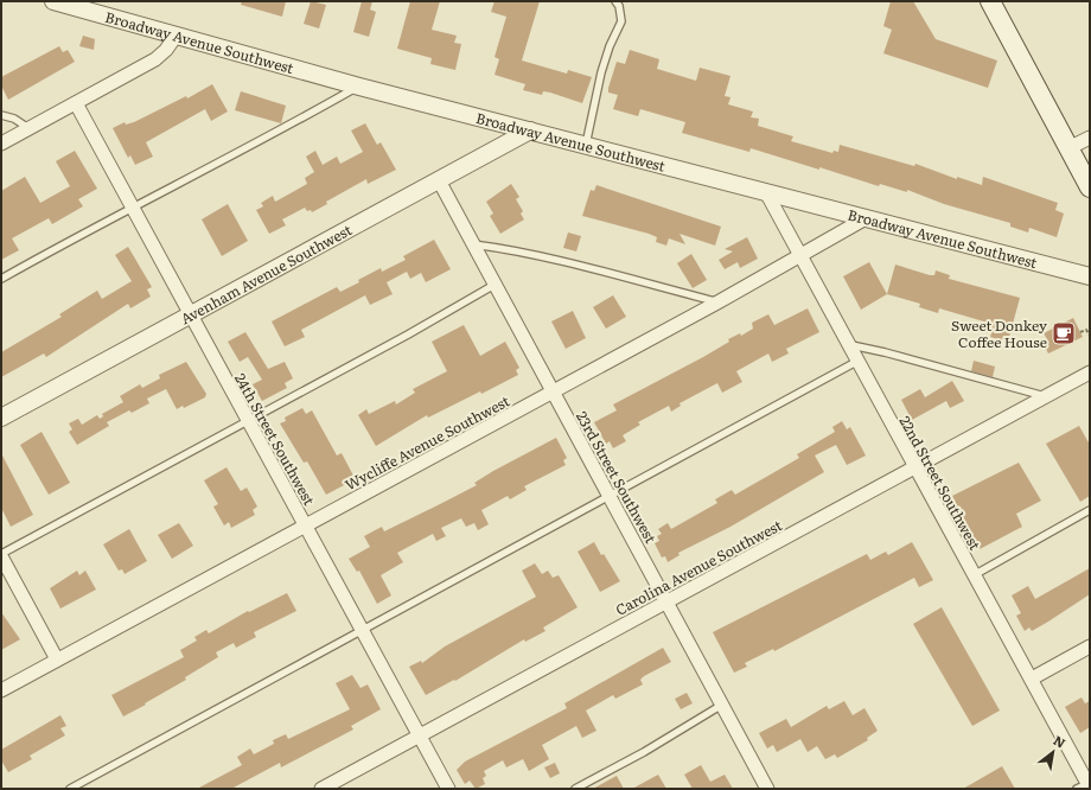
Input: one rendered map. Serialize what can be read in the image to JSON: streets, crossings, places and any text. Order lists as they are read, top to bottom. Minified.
{"streets":{"street":["Broadway Avenue Southwest","Avenham Avenue Southwest","24th Street Southwest","Wycliffe Avenue Southwest","23rd Street Southwest","22nd Street Southwest","Carolina Avenue Southwest"]},"crossings":[["Broadway Avenue Southwest","Avenham Avenue Southwest"],["Broadway Avenue Southwest","Wycliffe Avenue Southwest"],["Broadway Avenue Southwest","22nd Street Southwest"],["Avenham Avenue Southwest","24th Street Southwest"],["Avenham Avenue Southwest","23rd Street Southwest"],["24th Street Southwest","Wycliffe Avenue Southwest"],["24th Street Southwest","Carolina Avenue Southwest"],["Wycliffe Avenue Southwest","23rd Street Southwest"],["Wycliffe Avenue Southwest","22nd Street Southwest"],["23rd Street Southwest","Carolina Avenue Southwest"],["22nd Street Southwest","Carolina Avenue Southwest"]],"places":{"cafe":["Sweet Donkey Coffee House"]},"north":"top right"}
